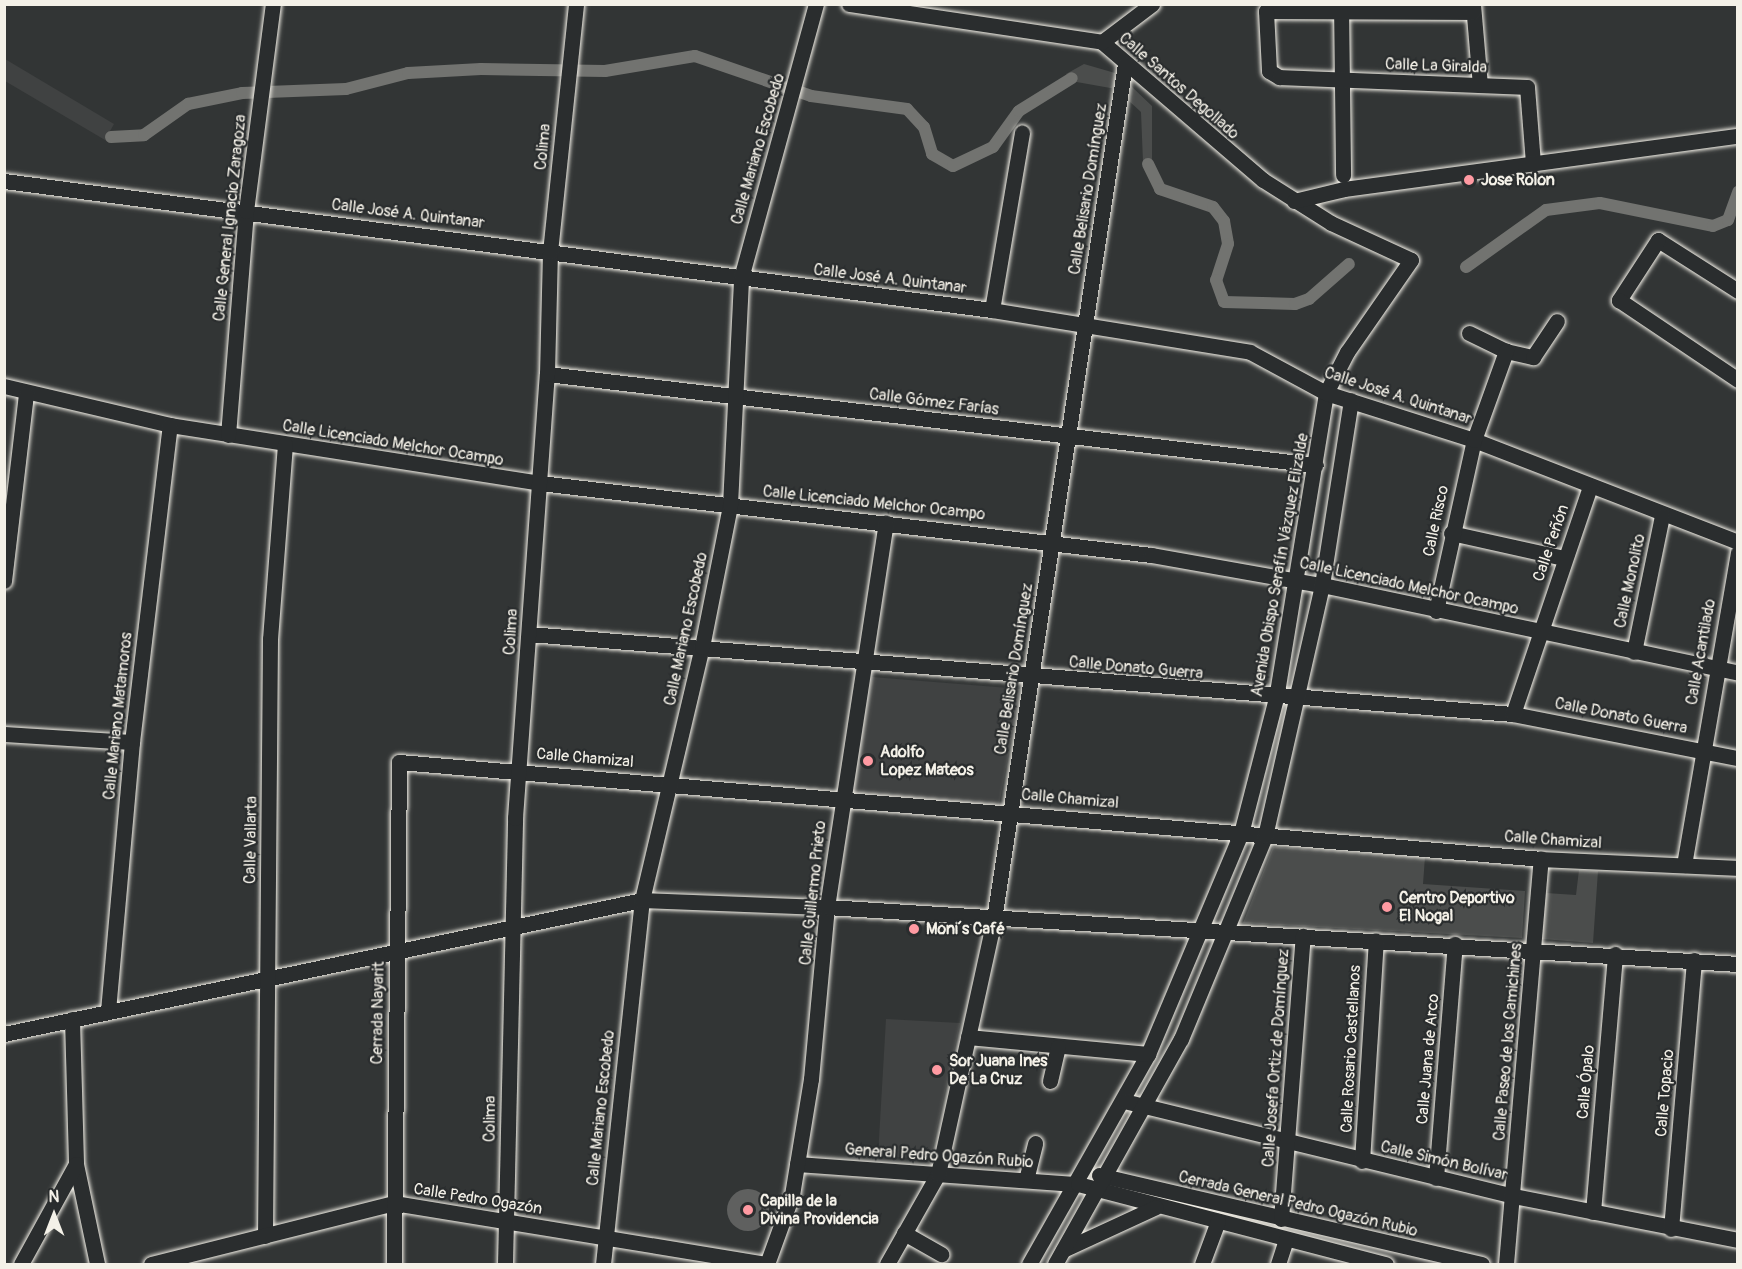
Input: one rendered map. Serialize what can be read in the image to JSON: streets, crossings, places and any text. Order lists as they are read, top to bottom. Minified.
{"streets":{"street":["Calle La Giralda","Calle Santos Degollado","Colima","Calle Mariano Escobedo","Calle Belisario Domínguez","Calle José A. Quintanar","Calle General Ignacio Zaragoza","Calle Gómez Farías","Calle Licenciado Melchor Ocampo","Calle Risco","Calle Peñón","Avenida Obispo Serafín Vázquez Elizalde","Calle Monolito","Calle Acantilado","Calle Donato Guerra","Calle Mariano Matamoros","Calle Chamizal","Calle Vallarta","Calle Guillermo Prieto","Cerrada Nayarit","Calle Paseo de los Camichines","Calle Rosario Castellanos","Calle Josefa Ortiz de Domínguez","Calle Juana de Arco","Calle Ópalo","Calle Topacio","General Pedro Ogazón Rubio","Calle Simón Bolívar","Calle Pedro Ogazón","Cerrada General Pedro Ogazón Rubio"]},"crossings":[["Calle Santos Degollado","Calle Belisario Domínguez"],["Calle Santos Degollado","Calle José A. Quintanar"],["Calle Santos Degollado","Avenida Obispo Serafín Vázquez Elizalde"],["Colima","Calle José A. Quintanar"],["Colima","Calle Gómez Farías"],["Colima","Calle Licenciado Melchor Ocampo"],["Colima","Calle Donato Guerra"],["Colima","Calle Chamizal"],["Colima","Calle Pedro Ogazón"],["Calle Mariano Escobedo","Calle José A. Quintanar"],["Calle Mariano Escobedo","Calle Gómez Farías"],["Calle Mariano Escobedo","Calle Licenciado Melchor Ocampo"],["Calle Mariano Escobedo","Calle Donato Guerra"],["Calle Mariano Escobedo","Calle Chamizal"],["Calle Mariano Escobedo","Calle Pedro Ogazón"],["Calle Belisario Domínguez","Calle José A. Quintanar"],["Calle Belisario Domínguez","Calle Gómez Farías"],["Calle Belisario Domínguez","Calle Licenciado Melchor Ocampo"],["Calle Belisario Domínguez","Calle Donato Guerra"],["Calle Belisario Domínguez","Calle Chamizal"],["Calle Belisario Domínguez","General Pedro Ogazón Rubio"],["Calle José A. Quintanar","Calle General Ignacio Zaragoza"],["Calle José A. Quintanar","Calle Risco"],["Calle José A. Quintanar","Calle Peñón"],["Calle José A. Quintanar","Avenida Obispo Serafín Vázquez Elizalde"],["Calle José A. Quintanar","Calle Monolito"],["Calle General Ignacio Zaragoza","Calle Licenciado Melchor Ocampo"],["Calle Gómez Farías","Avenida Obispo Serafín Vázquez Elizalde"],["Calle Licenciado Melchor Ocampo","Calle Risco"],["Calle Licenciado Melchor Ocampo","Calle Peñón"],["Calle Licenciado Melchor Ocampo","Avenida Obispo Serafín Vázquez Elizalde"],["Calle Licenciado Melchor Ocampo","Calle Monolito"],["Calle Licenciado Melchor Ocampo","Calle Acantilado"],["Calle Licenciado Melchor Ocampo","Calle Mariano Matamoros"],["Calle Licenciado Melchor Ocampo","Calle Vallarta"],["Calle Licenciado Melchor Ocampo","Calle Guillermo Prieto"],["Calle Peñón","Calle Donato Guerra"],["Avenida Obispo Serafín Vázquez Elizalde","Calle Donato Guerra"],["Avenida Obispo Serafín Vázquez Elizalde","Calle Chamizal"],["Avenida Obispo Serafín Vázquez Elizalde","General Pedro Ogazón Rubio"],["Avenida Obispo Serafín Vázquez Elizalde","Calle Simón Bolívar"],["Avenida Obispo Serafín Vázquez Elizalde","Cerrada General Pedro Ogazón Rubio"],["Calle Acantilado","Calle Donato Guerra"],["Calle Acantilado","Calle Chamizal"],["Calle Donato Guerra","Calle Guillermo Prieto"],["Calle Chamizal","Calle Guillermo Prieto"],["Calle Chamizal","Cerrada Nayarit"],["Calle Chamizal","Calle Paseo de los Camichines"],["Calle Vallarta","Calle Pedro Ogazón"],["Calle Guillermo Prieto","General Pedro Ogazón Rubio"],["Calle Guillermo Prieto","Calle Pedro Ogazón"],["Cerrada Nayarit","Calle Pedro Ogazón"],["Calle Paseo de los Camichines","Calle Simón Bolívar"],["Calle Rosario Castellanos","Calle Simón Bolívar"],["Calle Josefa Ortiz de Domínguez","Calle Simón Bolívar"],["Calle Josefa Ortiz de Domínguez","Cerrada General Pedro Ogazón Rubio"],["Calle Juana de Arco","Calle Simón Bolívar"],["Calle Ópalo","Calle Simón Bolívar"],["Calle Topacio","Calle Simón Bolívar"],["General Pedro Ogazón Rubio","Cerrada General Pedro Ogazón Rubio"]],"places":["Jose Rolon","Adolfo Lopez Mateos","Centro Deportivo El Nogal","Moni´s Café","Sor Juana Ines De La Cruz","Capilla de la Divina Providencia"],"north":"top"}
